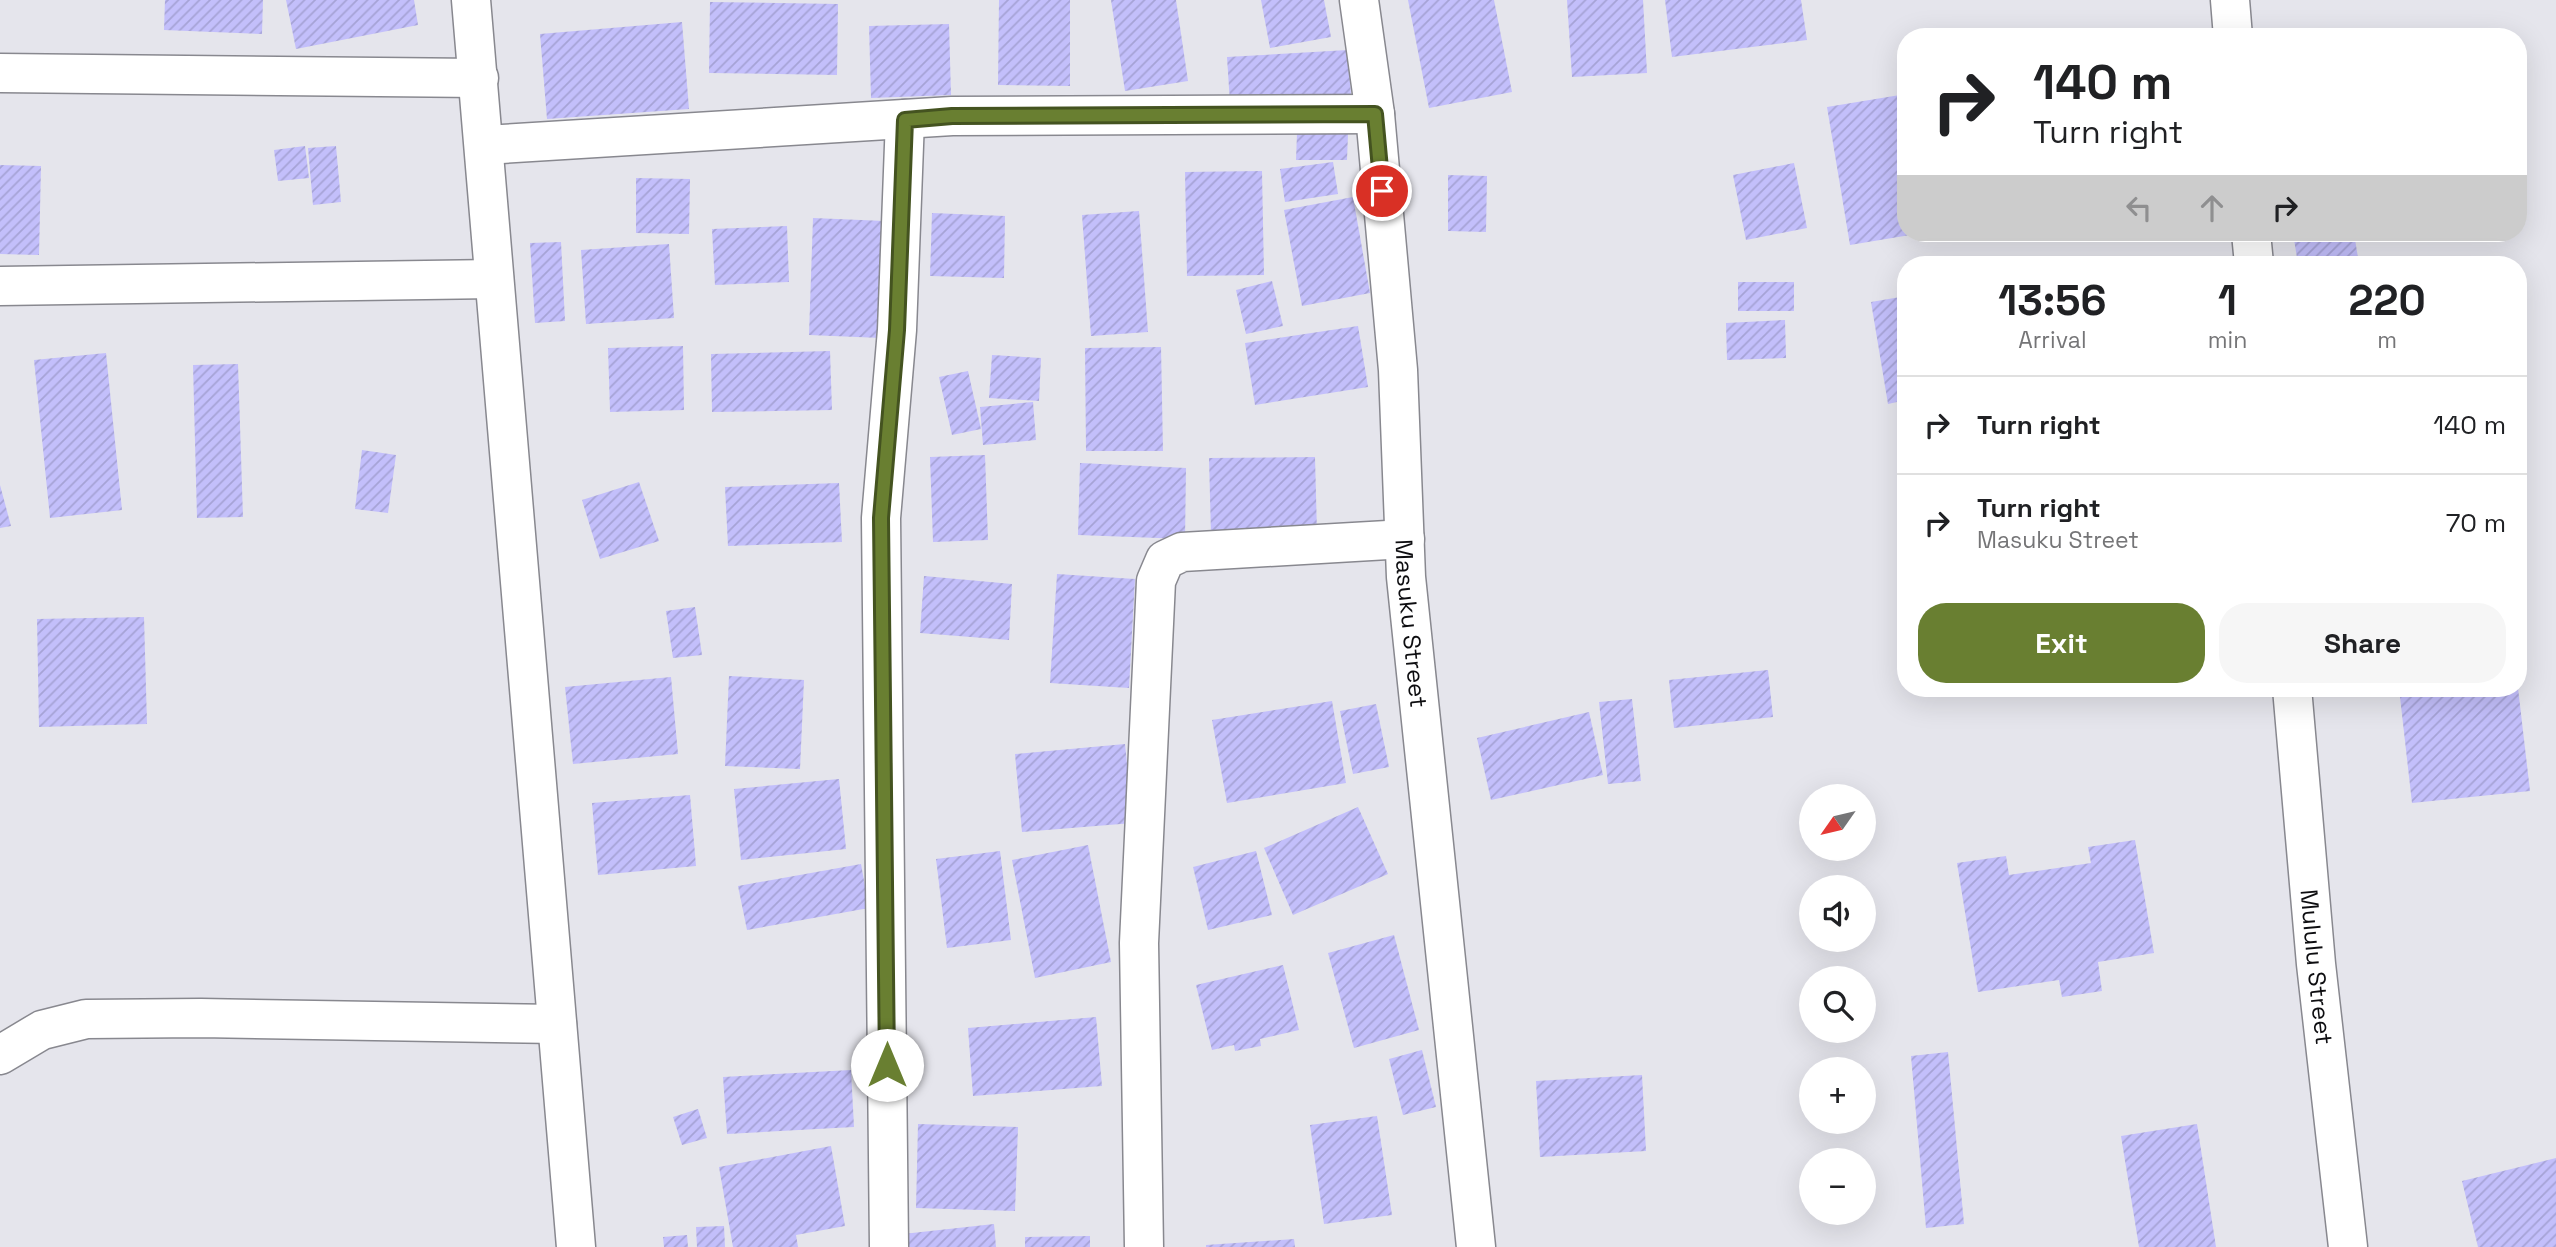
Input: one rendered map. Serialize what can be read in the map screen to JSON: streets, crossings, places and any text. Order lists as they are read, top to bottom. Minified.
{"streets":{"street":["Masuku Street","Mululu Street"]},"north":"bottom left","page":{"turn":["140 m","Turn right"],"eta":["13:56","Arrival","1","min","220","m"],"list":[{"name":"Turn right","value":"140 m"},{"name":"Turn right","note":"Masuku Street","value":"70 m"}],"buttons":["Exit","Share"],"map_buttons":["+","−"]}}
